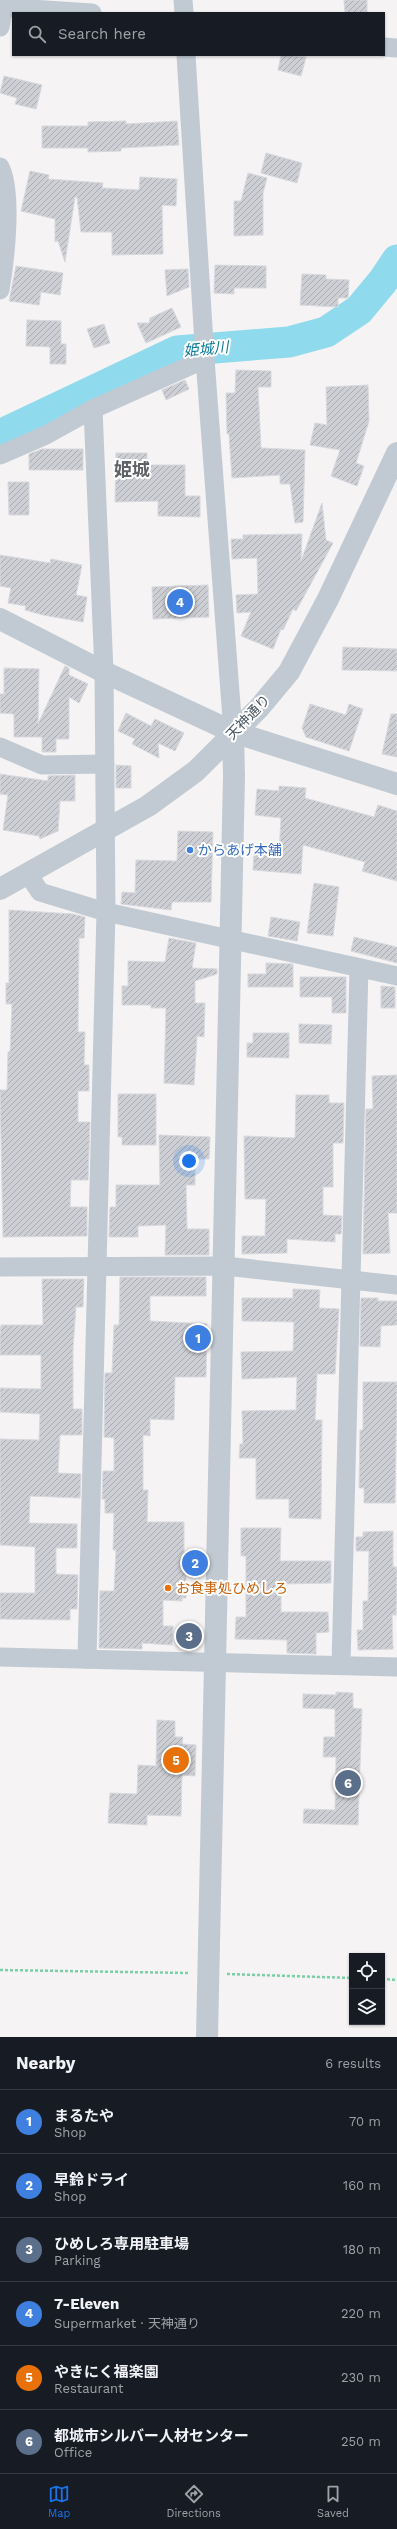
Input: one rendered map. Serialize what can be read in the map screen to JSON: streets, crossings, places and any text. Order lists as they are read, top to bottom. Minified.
{"streets":{"street":["天神通り"]},"districts":["姫城"],"water":["姫城川"],"places":["からあげ本舗","お食事処ひめしろ"],"page":{"search":"Search here","pins":["4","1","2","3","5","6"],"heading":["Nearby","6 results"],"list":[{"mark":"1","name":"まるたや","note":"Shop","value":"70 m"},{"mark":"2","name":"早鈴ドライ","note":"Shop","value":"160 m"},{"mark":"3","name":"ひめしろ専用駐車場","note":"Parking","value":"180 m"},{"mark":"4","name":"7-Eleven","note":"Supermarket · 天神通り","value":"220 m"},{"mark":"5","name":"やきにく福楽園","note":"Restaurant","value":"230 m"},{"mark":"6","name":"都城市シルバー人材センター","note":"Office","value":"250 m"}],"nav":["Map","Directions","Saved"]}}
